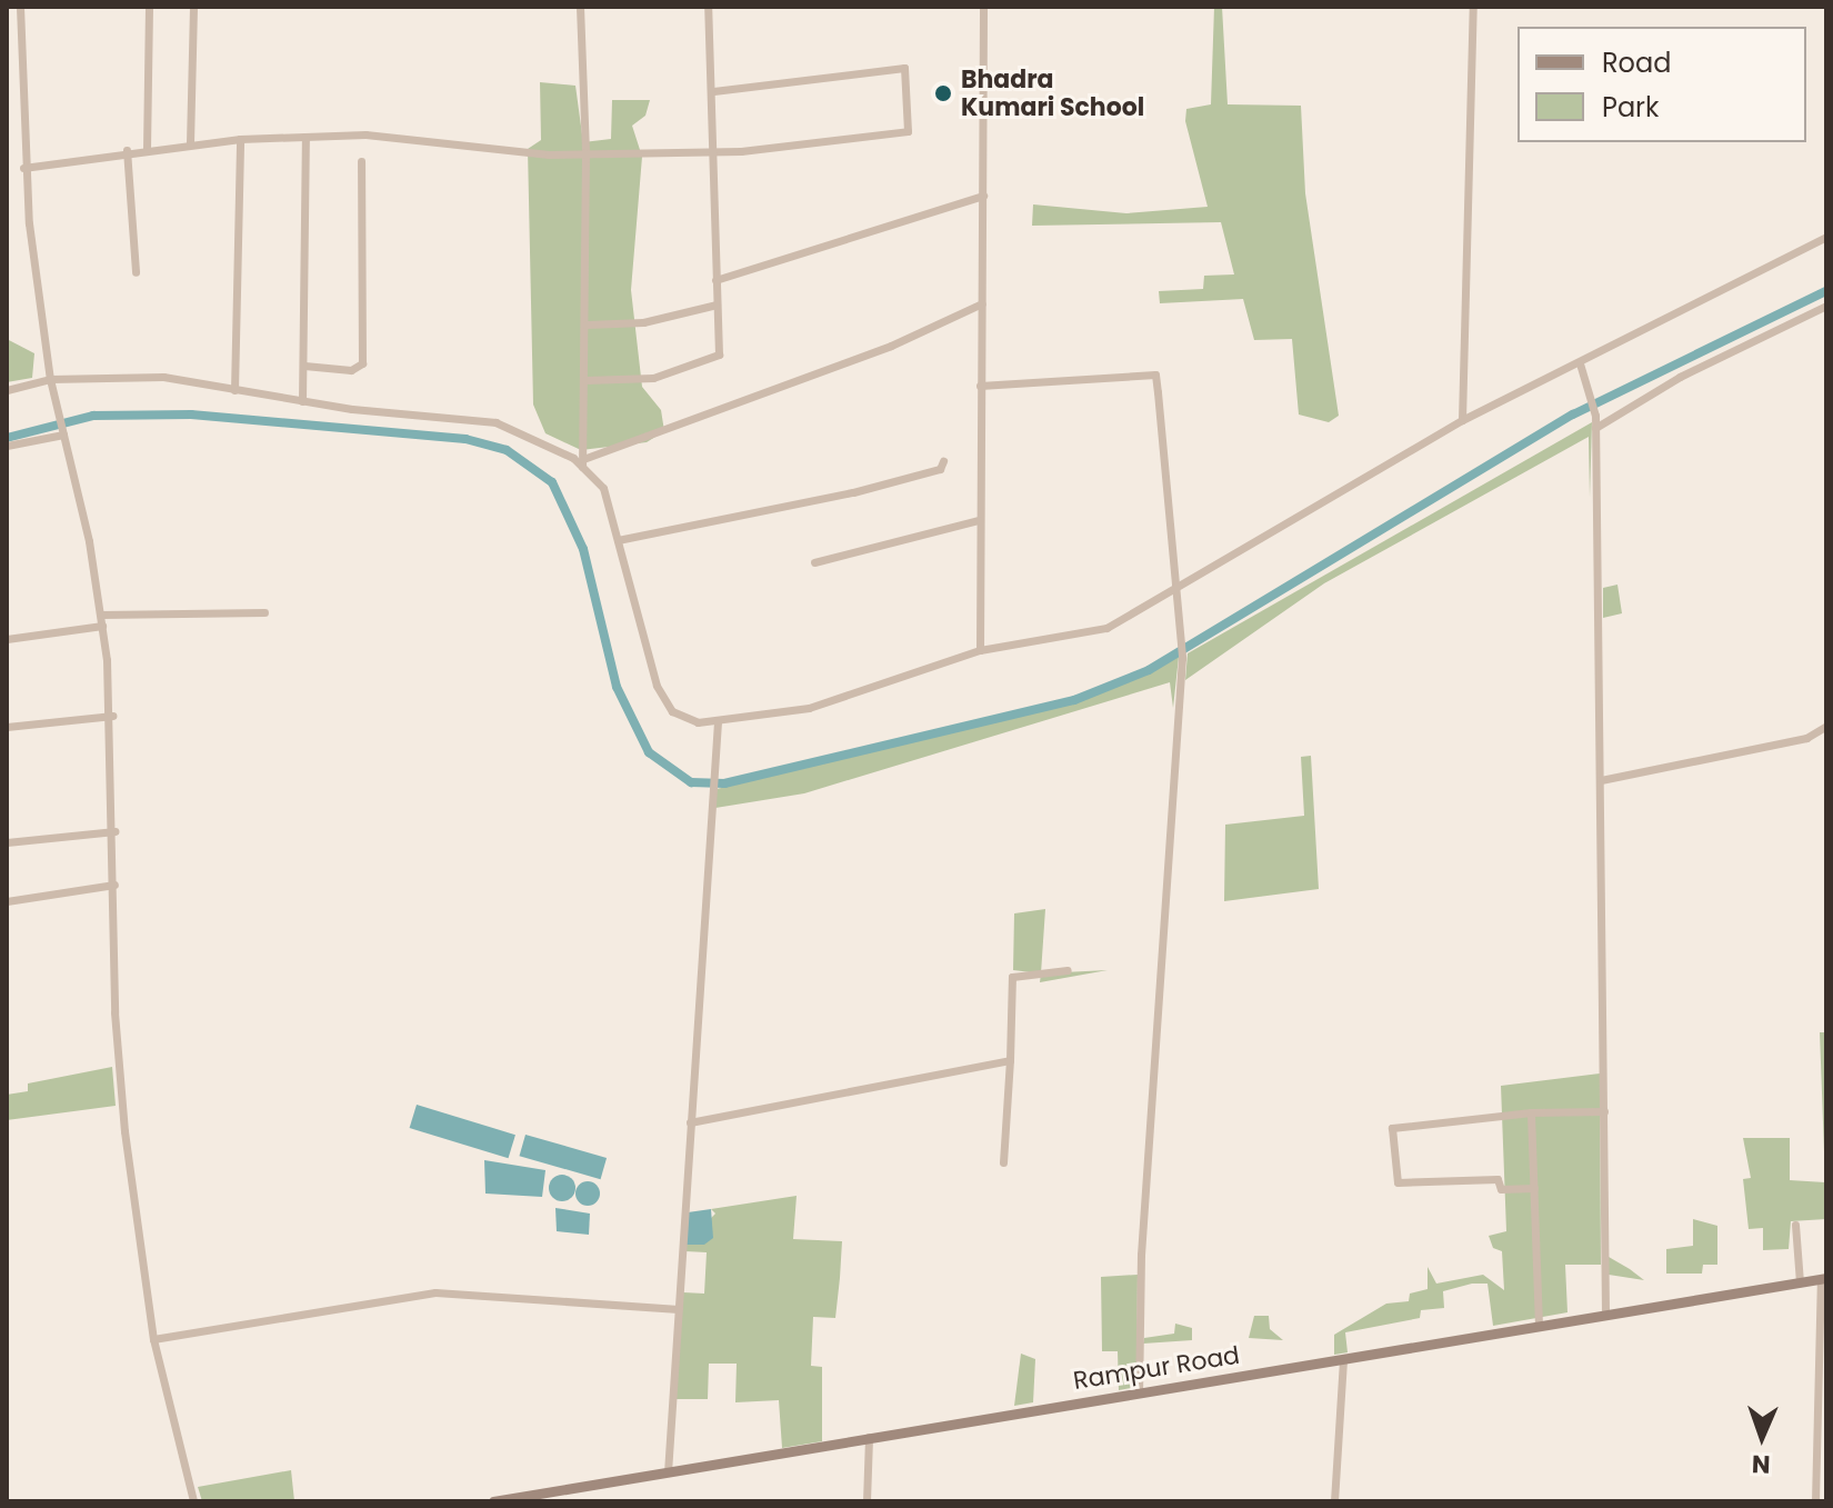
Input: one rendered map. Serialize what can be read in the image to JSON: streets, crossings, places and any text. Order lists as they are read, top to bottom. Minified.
{"streets":{"main road":["Rampur Road"]},"places":["Bhadra Kumari School"],"legend":["Road","Park"],"north":"bottom"}
